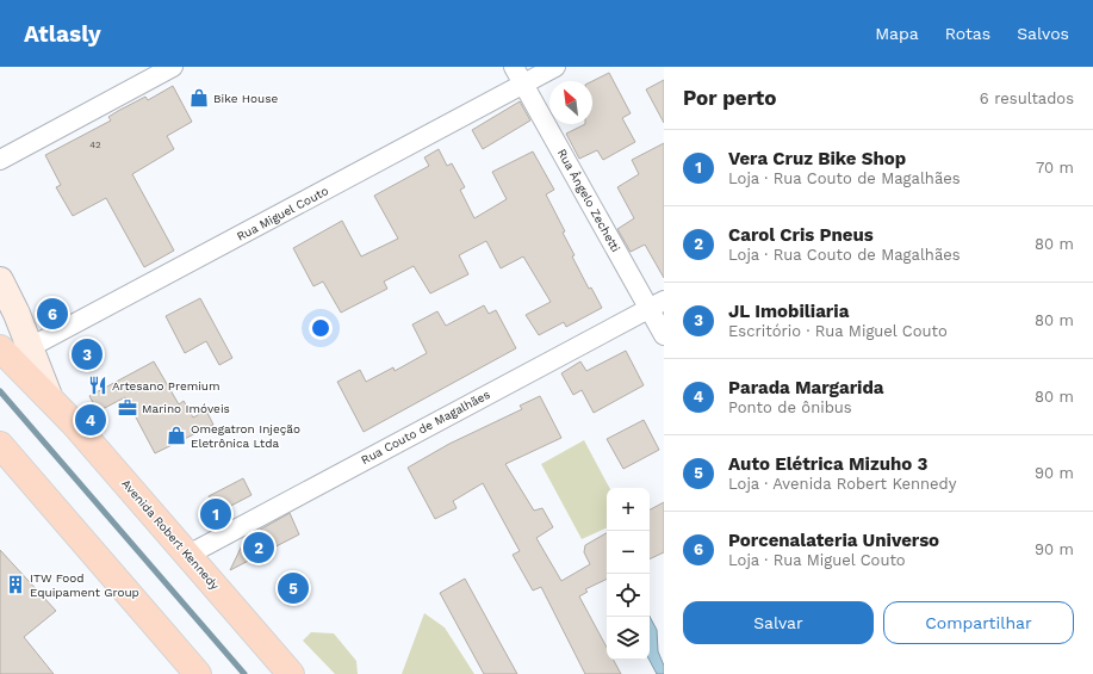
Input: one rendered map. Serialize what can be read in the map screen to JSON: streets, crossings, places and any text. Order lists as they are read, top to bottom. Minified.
{"streets":{"main road":["Avenida Robert Kennedy"],"street":["Rua Ângelo Zechetti","Rua Miguel Couto","Rua Couto de Magalhães"]},"crossings":[["Rua Ângelo Zechetti","Rua Miguel Couto"],["Rua Ângelo Zechetti","Rua Couto de Magalhães"],["Rua Miguel Couto","Avenida Robert Kennedy"],["Rua Couto de Magalhães","Avenida Robert Kennedy"]],"places":{"shop":["Bike House","Omegatron Injeção Eletrônica Ltda"],"restaurant":["Artesano Premium"],"office":["Marino Imóveis"],"building":["ITW Food Equipament Group"]},"house_numbers":["42"],"north":"top left","page":{"header":"Atlasly","nav":["Mapa","Rotas","Salvos"],"heading":["Por perto","6 resultados"],"list":[{"mark":"1","name":"Vera Cruz Bike Shop","note":"Loja · Rua Couto de Magalhães","value":"70 m"},{"mark":"2","name":"Carol Cris Pneus","note":"Loja · Rua Couto de Magalhães","value":"80 m"},{"mark":"3","name":"JL Imobiliaria","note":"Escritório · Rua Miguel Couto","value":"80 m"},{"mark":"4","name":"Parada Margarida","note":"Ponto de ônibus","value":"80 m"},{"mark":"5","name":"Auto Elétrica Mizuho 3","note":"Loja · Avenida Robert Kennedy","value":"90 m"},{"mark":"6","name":"Porcenalateria Universo","note":"Loja · Rua Miguel Couto","value":"90 m"}],"pins":["6","3","4","1","2","5"],"map_buttons":["+","−"],"buttons":["Salvar","Compartilhar"]}}
